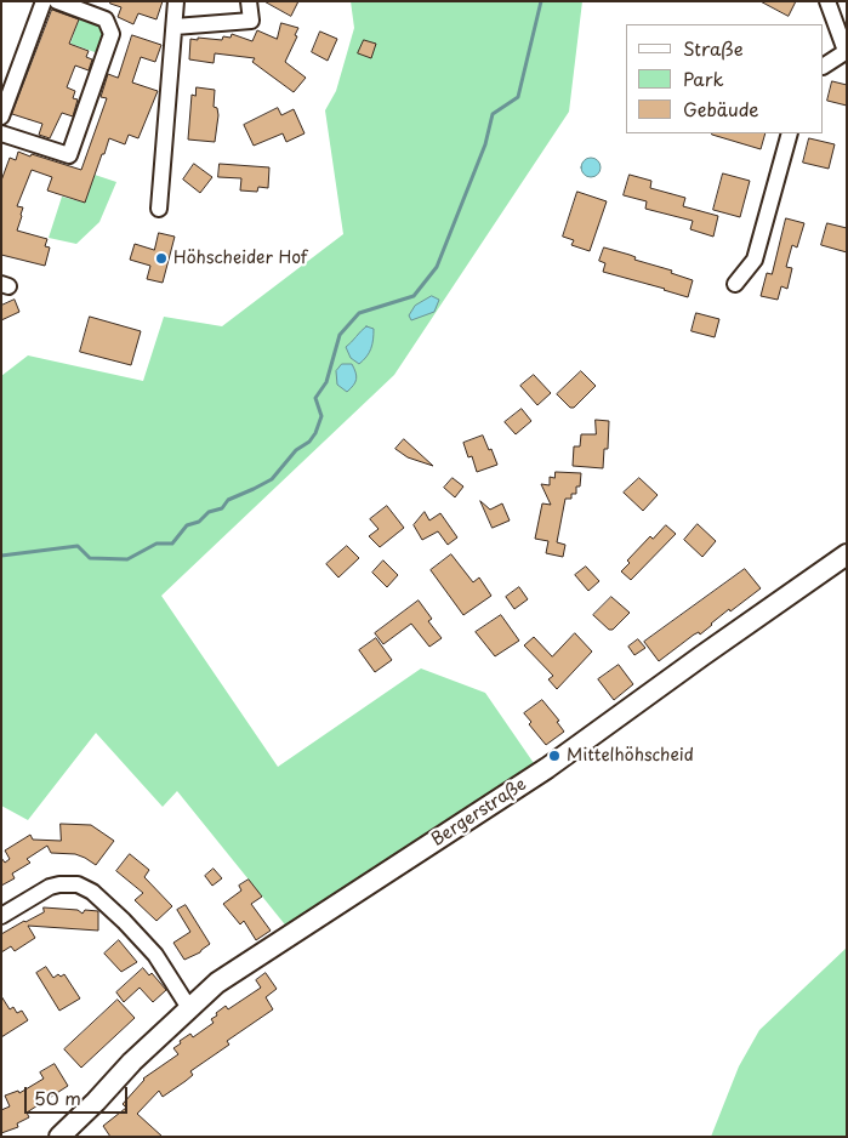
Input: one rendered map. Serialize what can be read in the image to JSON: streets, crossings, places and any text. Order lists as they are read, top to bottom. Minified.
{"streets":{"street":["Bergerstraße"]},"places":["Höhscheider Hof","Mittelhöhscheid"],"legend":["Straße","Park","Gebäude"],"scale_bar":"50 m"}
